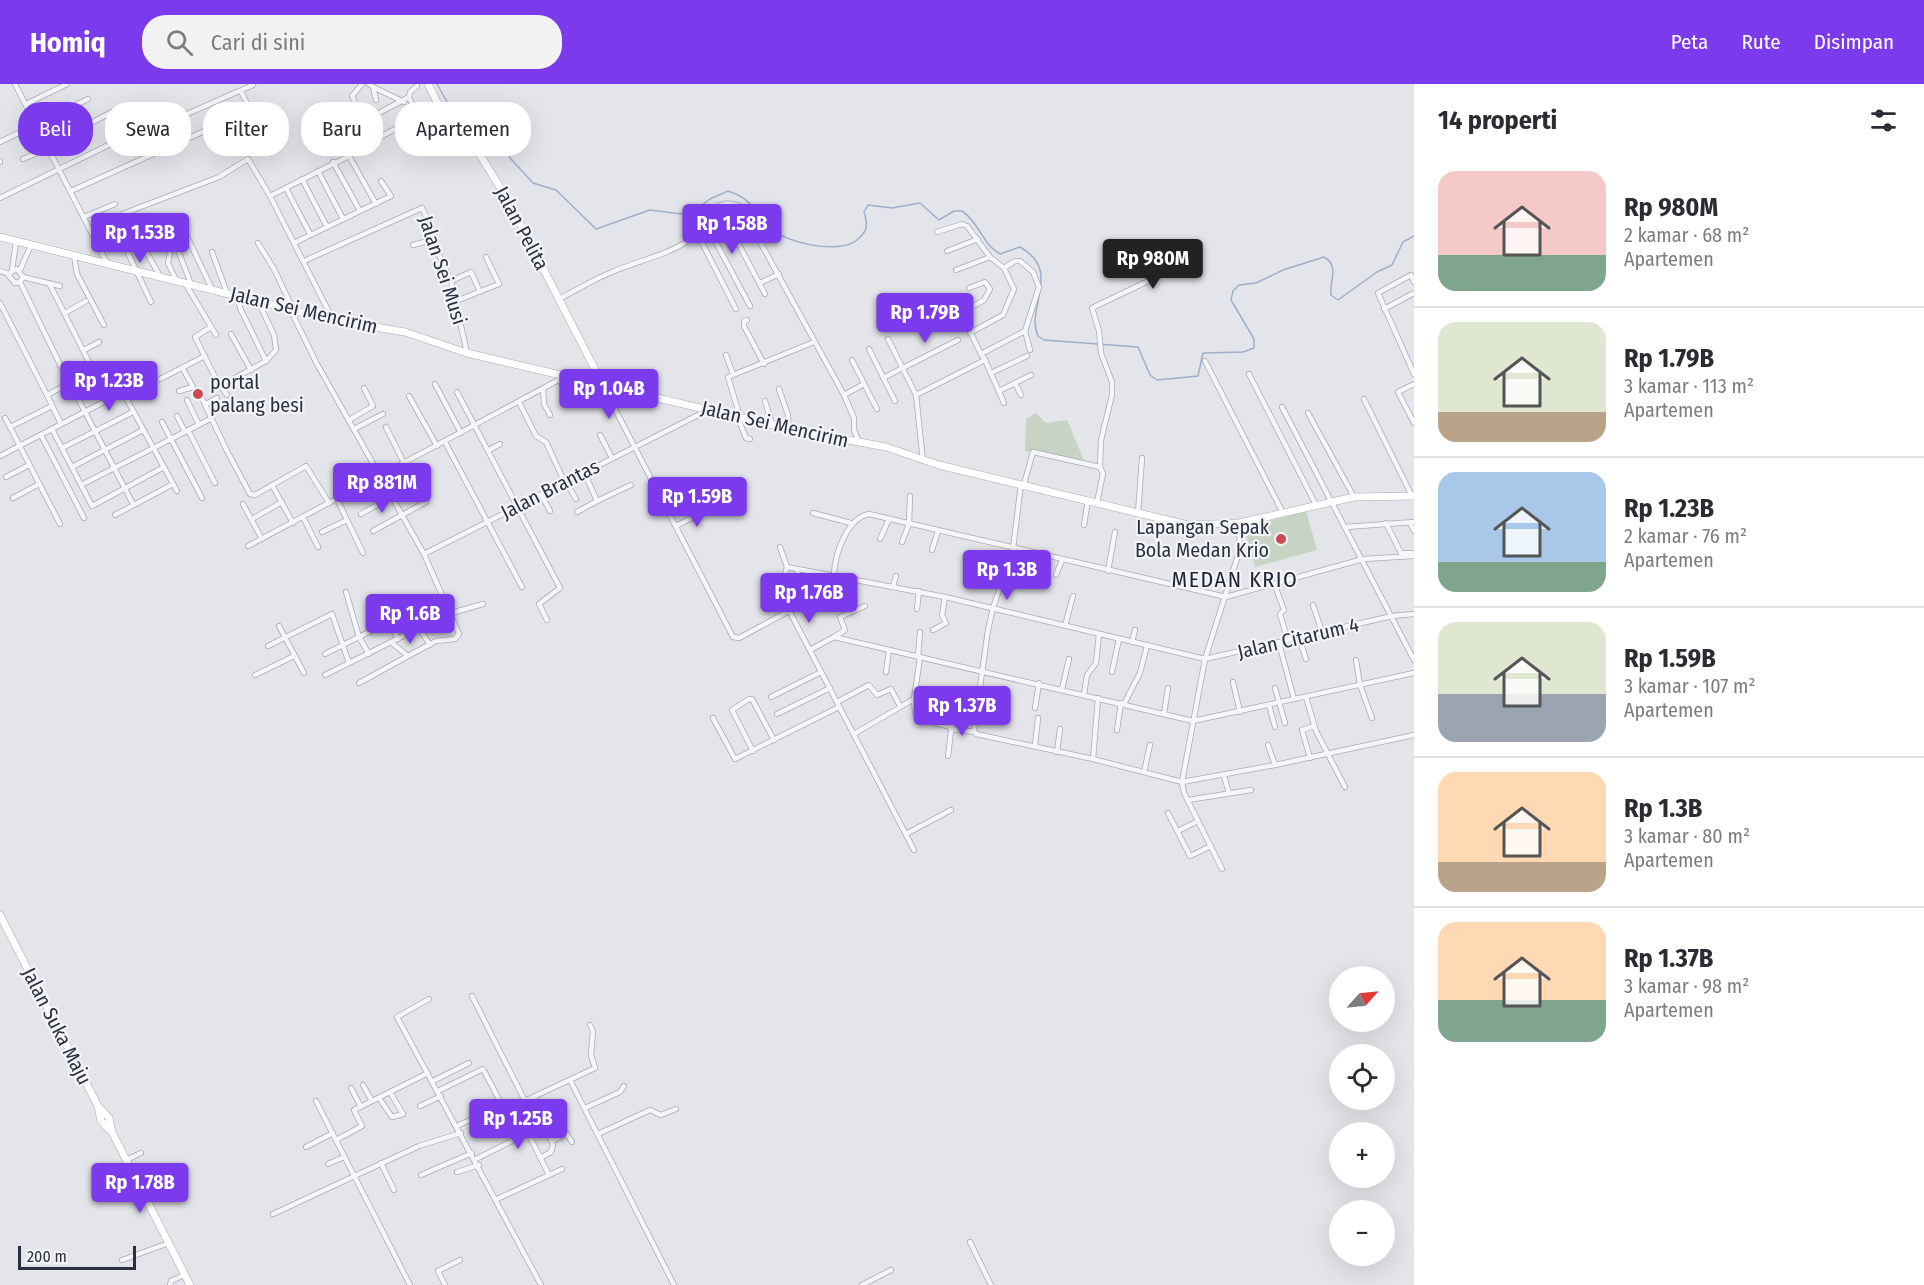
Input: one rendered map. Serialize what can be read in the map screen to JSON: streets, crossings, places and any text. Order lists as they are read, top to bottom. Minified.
{"streets":{"street":["Jalan Pelita","Jalan Sei Musi","Jalan Sei Mencirim","Jalan Brantas","Jalan Citarum 4","Jalan Suka Maju"]},"crossings":[["Jalan Pelita","Jalan Sei Mencirim"],["Jalan Sei Musi","Jalan Sei Mencirim"],["Jalan Sei Mencirim","Jalan Brantas"]],"districts":["MEDAN KRIO"],"places":["portal palang besi","Lapangan Sepak Bola Medan Krio"],"scale_bar":"200 m","north":"top right","page":{"header":"Homiq","search":"Cari di sini","nav":["Peta","Rute","Disimpan"],"heading":"14 properti","chip":["Beli","Sewa","Filter","Baru","Apartemen"],"list":[{"name":"Rp 980M","note":"2 kamar · 68 m² · Apartemen"},{"name":"Rp 1.79B","note":"3 kamar · 113 m² · Apartemen"},{"name":"Rp 1.23B","note":"2 kamar · 76 m² · Apartemen"},{"name":"Rp 1.59B","note":"3 kamar · 107 m² · Apartemen"},{"name":"Rp 1.3B","note":"3 kamar · 80 m² · Apartemen"},{"name":"Rp 1.37B","note":"3 kamar · 98 m² · Apartemen"}],"price":["Rp 1.58B","Rp 1.53B","Rp 980M","Rp 1.79B","Rp 1.23B","Rp 1.04B","Rp 881M","Rp 1.59B","Rp 1.3B","Rp 1.76B","Rp 1.6B","Rp 1.37B","Rp 1.25B","Rp 1.78B"],"map_buttons":["+","−"],"scale":"200 m"}}
